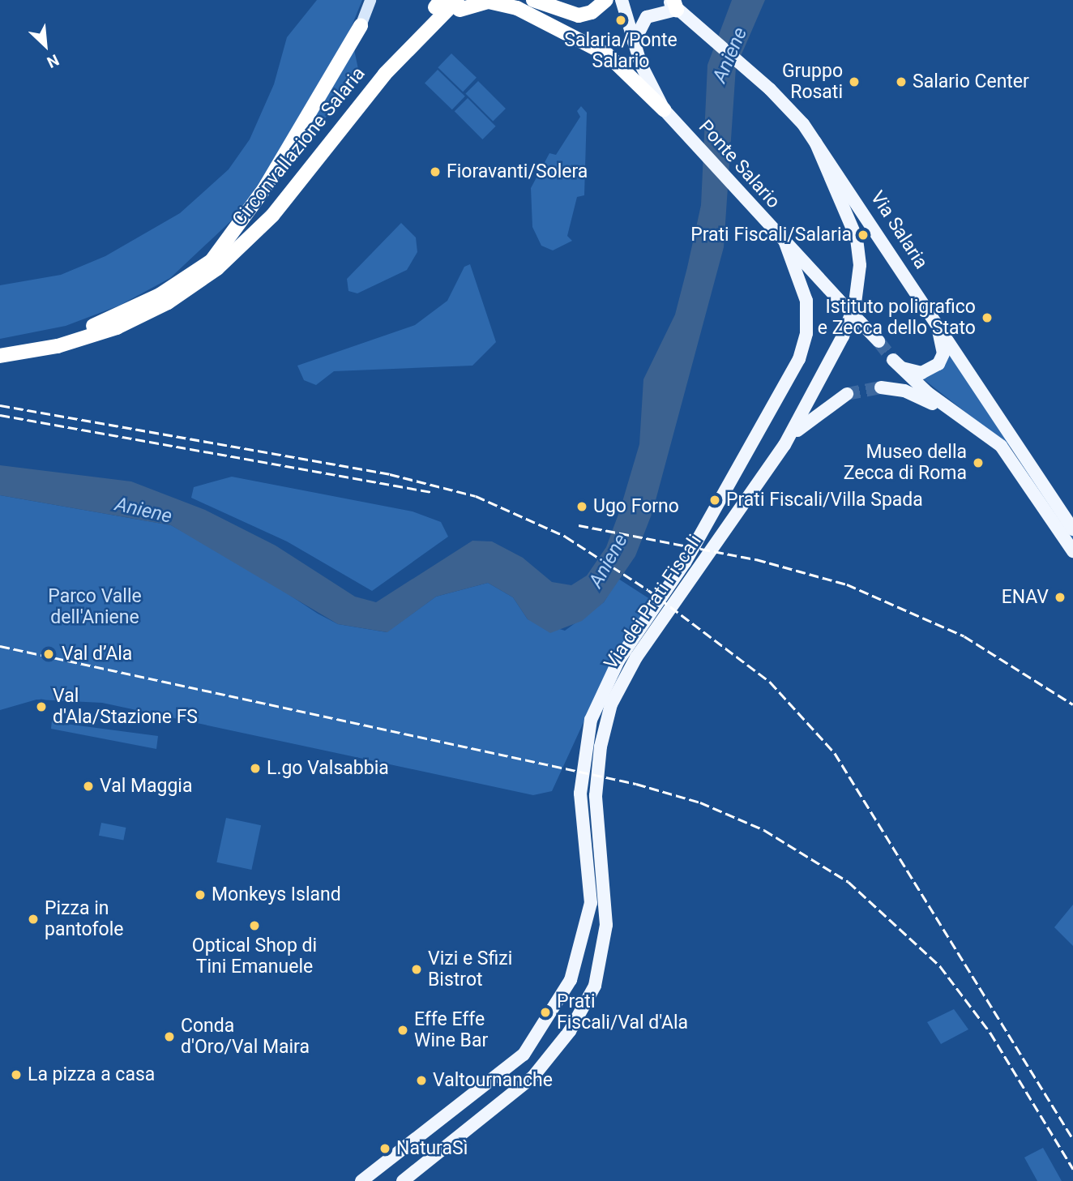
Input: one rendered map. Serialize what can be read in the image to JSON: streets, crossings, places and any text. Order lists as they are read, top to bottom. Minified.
{"streets":{"highway":["Circonvallazione Salaria"],"main road":["Ponte Salario","Via Salaria","Via dei Prati Fiscali"]},"crossings":[["Ponte Salario","Via dei Prati Fiscali"],["Via Salaria","Via dei Prati Fiscali"]],"water":["Aniene"],"parks":["Parco Valle dell'Aniene"],"places":["Salaria/Ponte Salario","Gruppo Rosati","Salario Center","Fioravanti/Solera","Prati Fiscali/Salaria","Istituto poligrafico e Zecca dello Stato","Museo della Zecca di Roma","Prati Fiscali/Villa Spada","Ugo Forno","ENAV","Val d’Ala","Val d'Ala/Stazione FS","L.go Valsabbia","Val Maggia","Monkeys Island","Pizza in pantofole","Optical Shop di Tini Emanuele","Vizi e Sfizi Bistrot","Prati Fiscali/Val d'Ala","Effe Effe Wine Bar","Conda d'Oro/Val Maira","La pizza a casa","Valtournanche","NaturaSì"],"north":"bottom right"}
